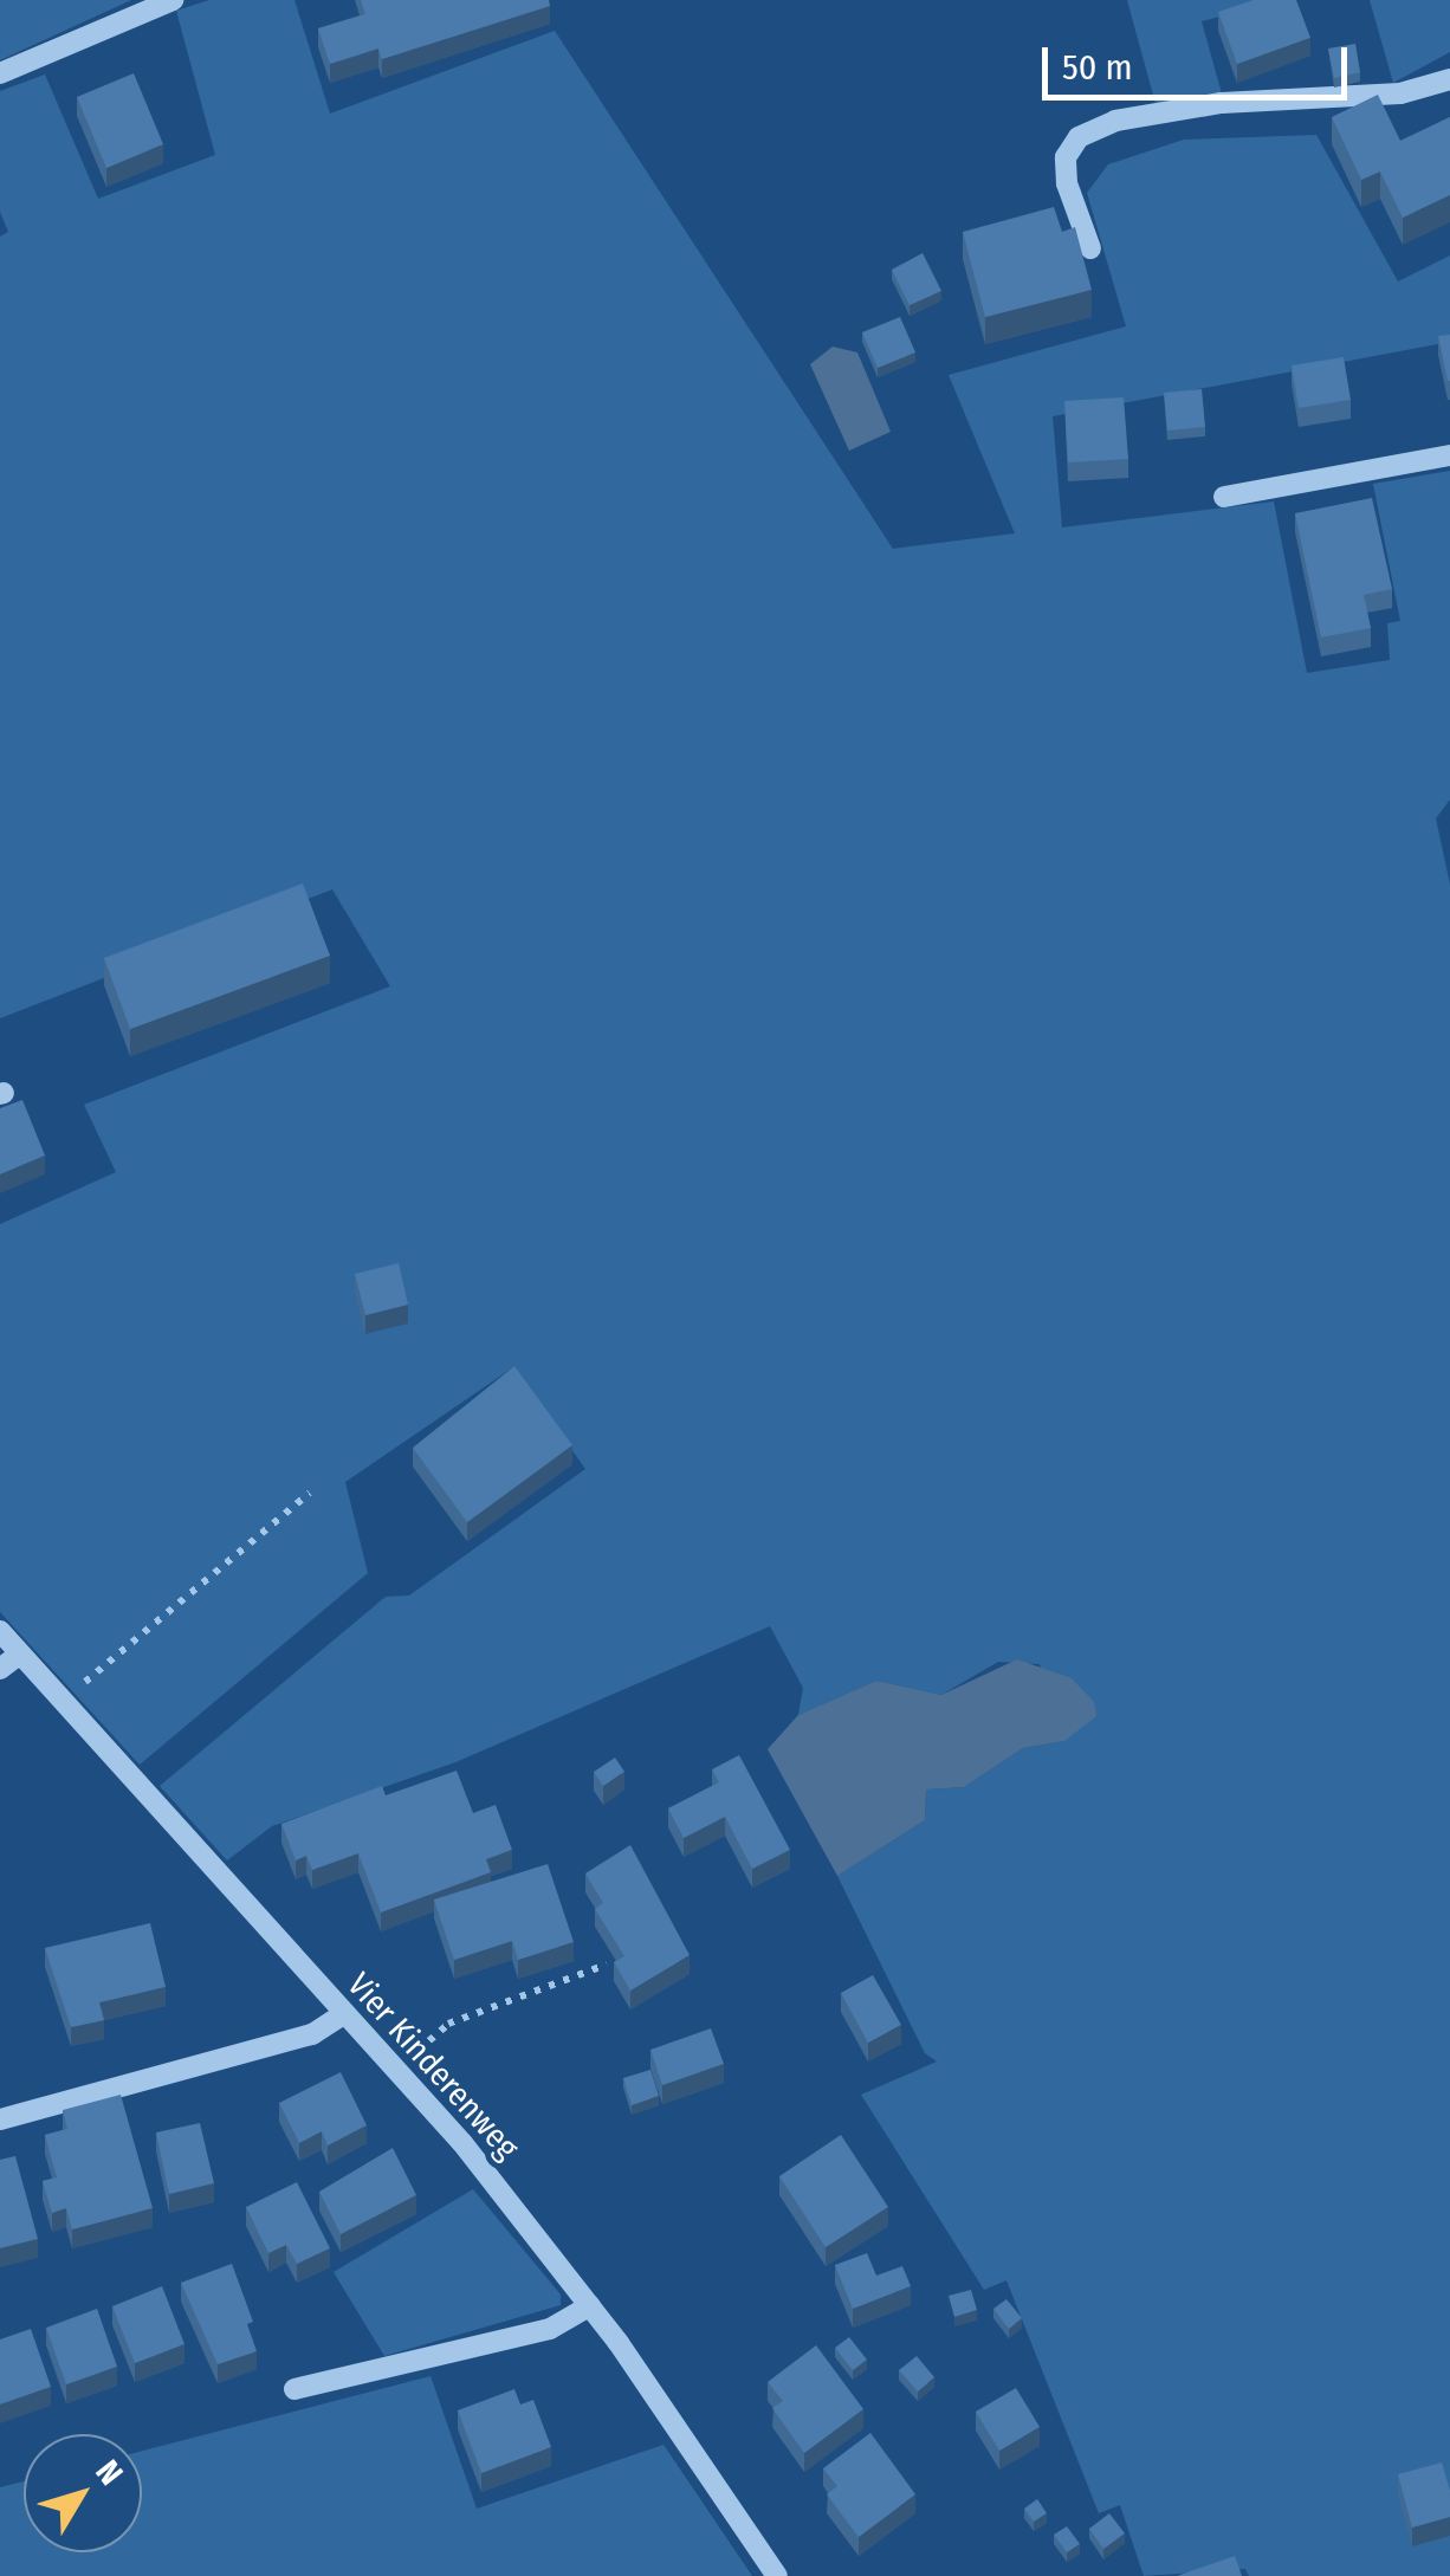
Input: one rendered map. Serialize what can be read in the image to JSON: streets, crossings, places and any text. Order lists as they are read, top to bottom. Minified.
{"streets":{"street":["Vier Kinderenweg"]},"scale_bar":"50 m","north":"top right"}
